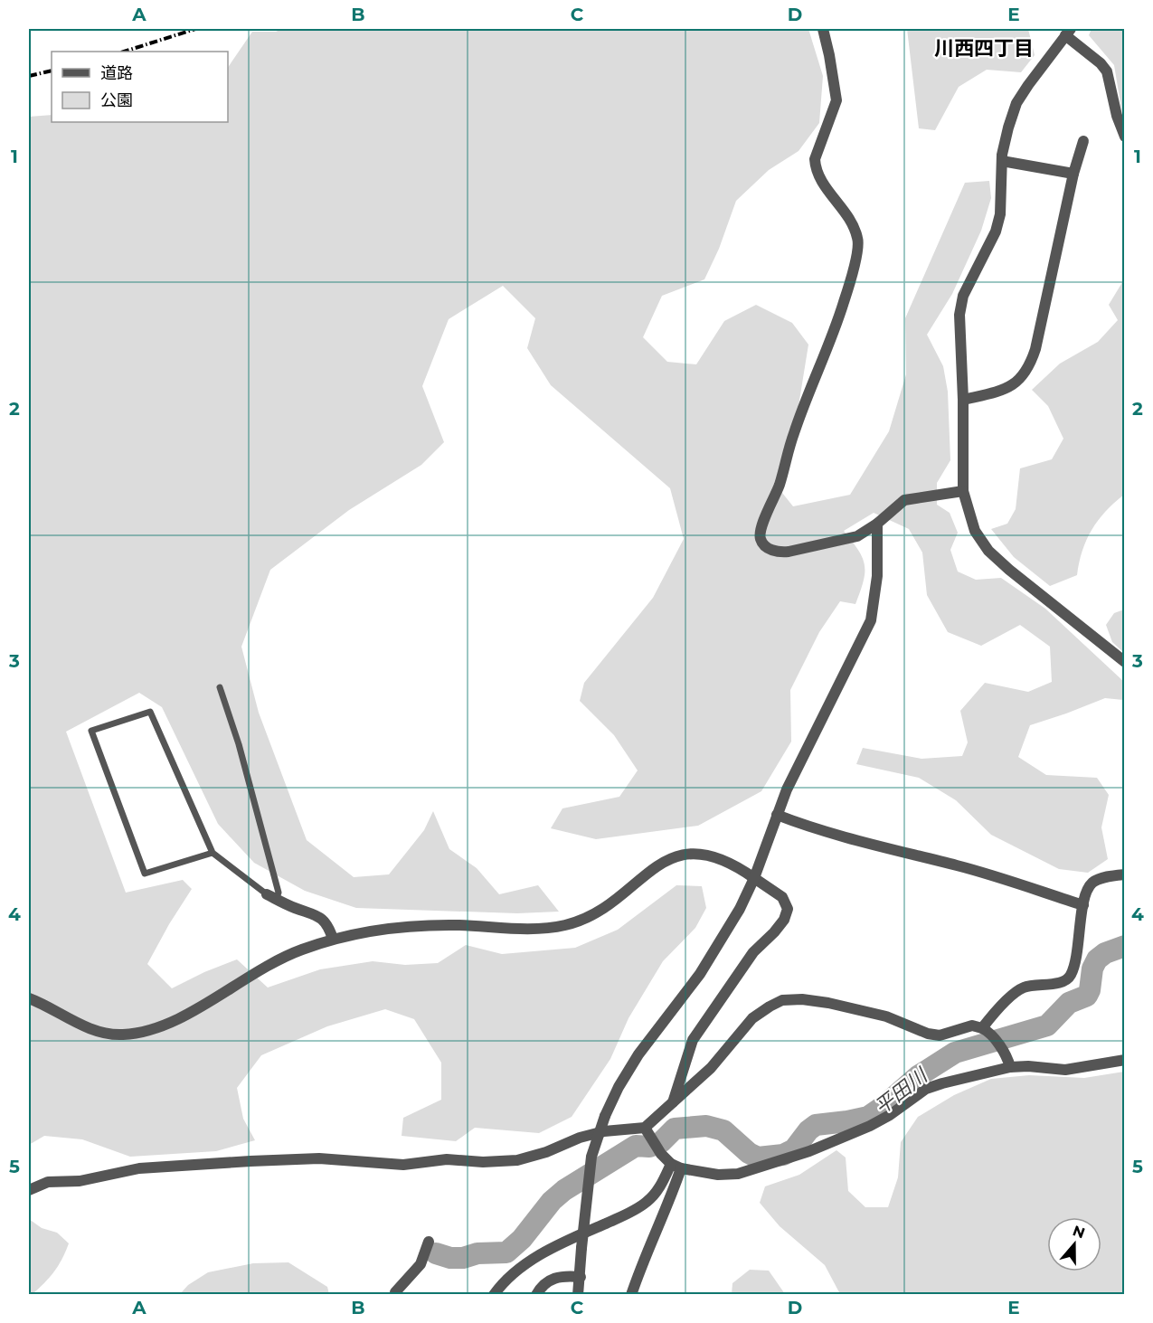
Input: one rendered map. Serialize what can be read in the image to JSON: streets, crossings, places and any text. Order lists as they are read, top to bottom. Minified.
{"districts":["川西四丁目"],"water":["平田川"],"legend":["道路","公園"],"north":"top","grid":{"columns":["A","B","C","D","E"],"rows":["1","2","3","4","5"]}}
